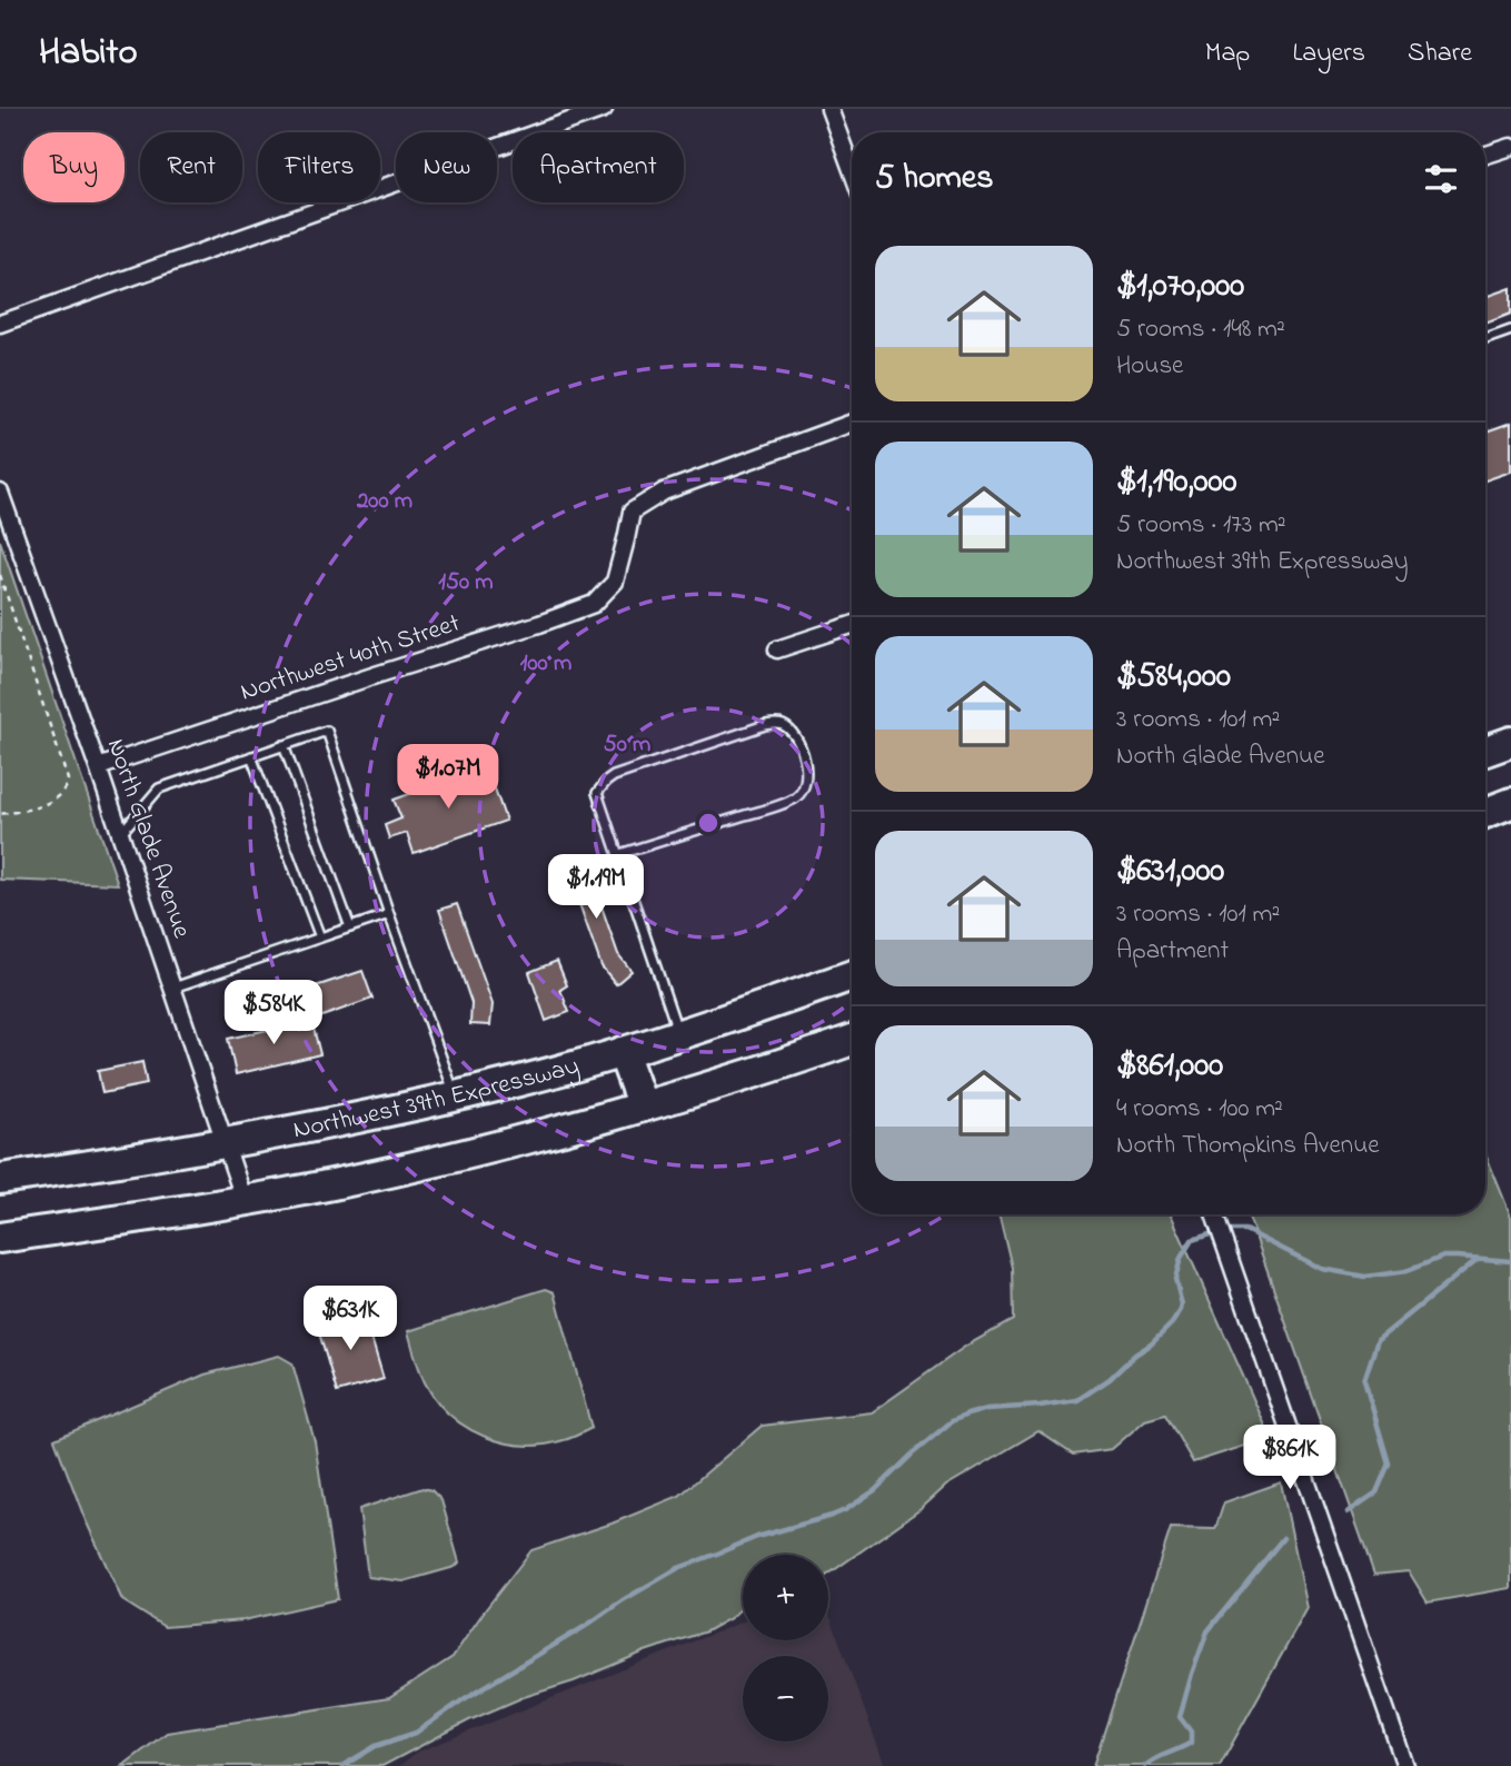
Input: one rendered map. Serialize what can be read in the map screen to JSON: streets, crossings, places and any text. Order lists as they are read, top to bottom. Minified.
{"streets":{"highway":["Northwest 39th Expressway"],"street":["Northwest 40th Street","North Glade Avenue"]},"crossings":[["Northwest 40th Street","North Glade Avenue"],["North Glade Avenue","Northwest 39th Expressway"]],"page":{"header":"Habito","nav":["Map","Layers","Share"],"chip":["Buy","Rent","Filters","New","Apartment"],"heading":"5 homes","list":[{"name":"$1,070,000","note":"5 rooms · 148 m² · House"},{"name":"$1,190,000","note":"5 rooms · 173 m² · Northwest 39th Expressway"},{"name":"$584,000","note":"3 rooms · 101 m² · North Glade Avenue"},{"name":"$631,000","note":"3 rooms · 101 m² · Apartment"},{"name":"$861,000","note":"4 rooms · 100 m² · North Thompkins Avenue"}],"price":["$1.07M","$1.19M","$584K","$631K","$861K"],"map_buttons":["+","−"]},"rings":["200 m","150 m","100 m","50 m"]}
